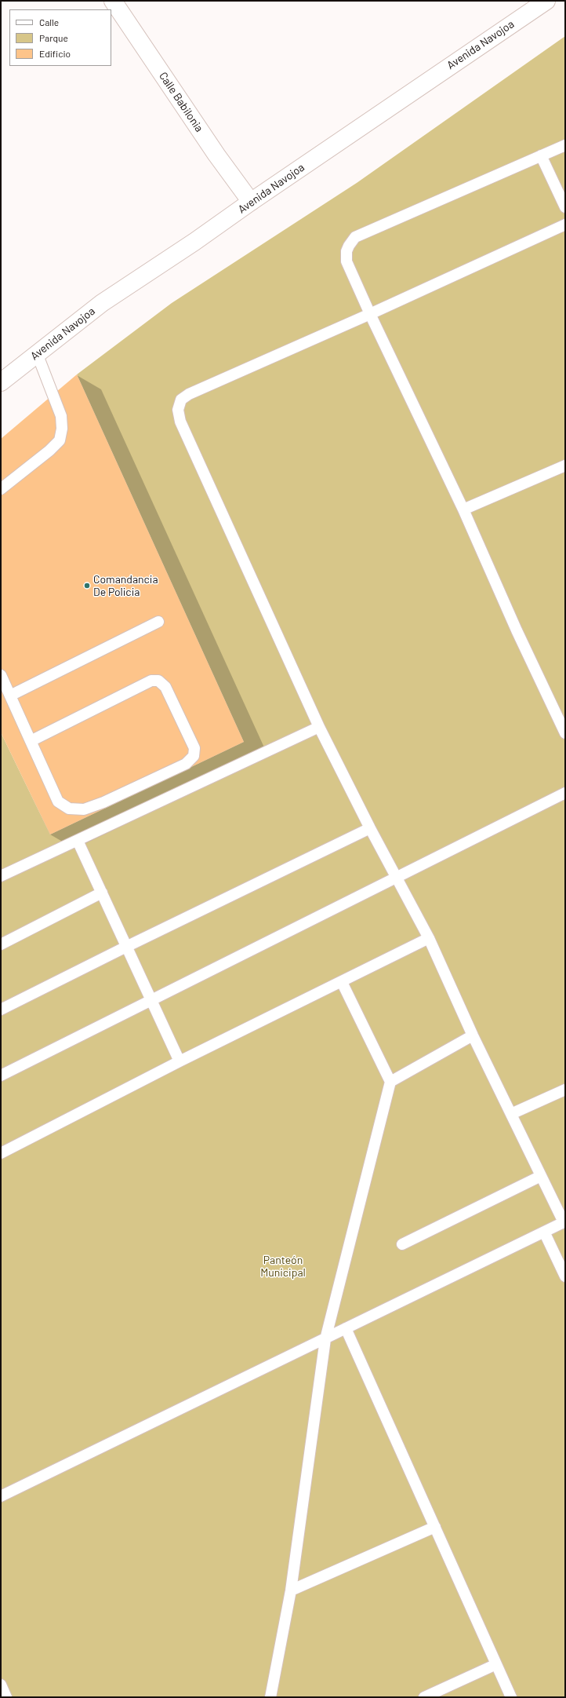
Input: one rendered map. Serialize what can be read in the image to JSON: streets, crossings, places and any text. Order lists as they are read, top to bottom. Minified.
{"streets":{"street":["Avenida Navojoa","Calle Babilonia"]},"crossings":[["Avenida Navojoa","Calle Babilonia"]],"parks":["Panteón Municipal"],"places":["Comandancia De Policia"],"legend":["Calle","Parque","Edificio"]}
